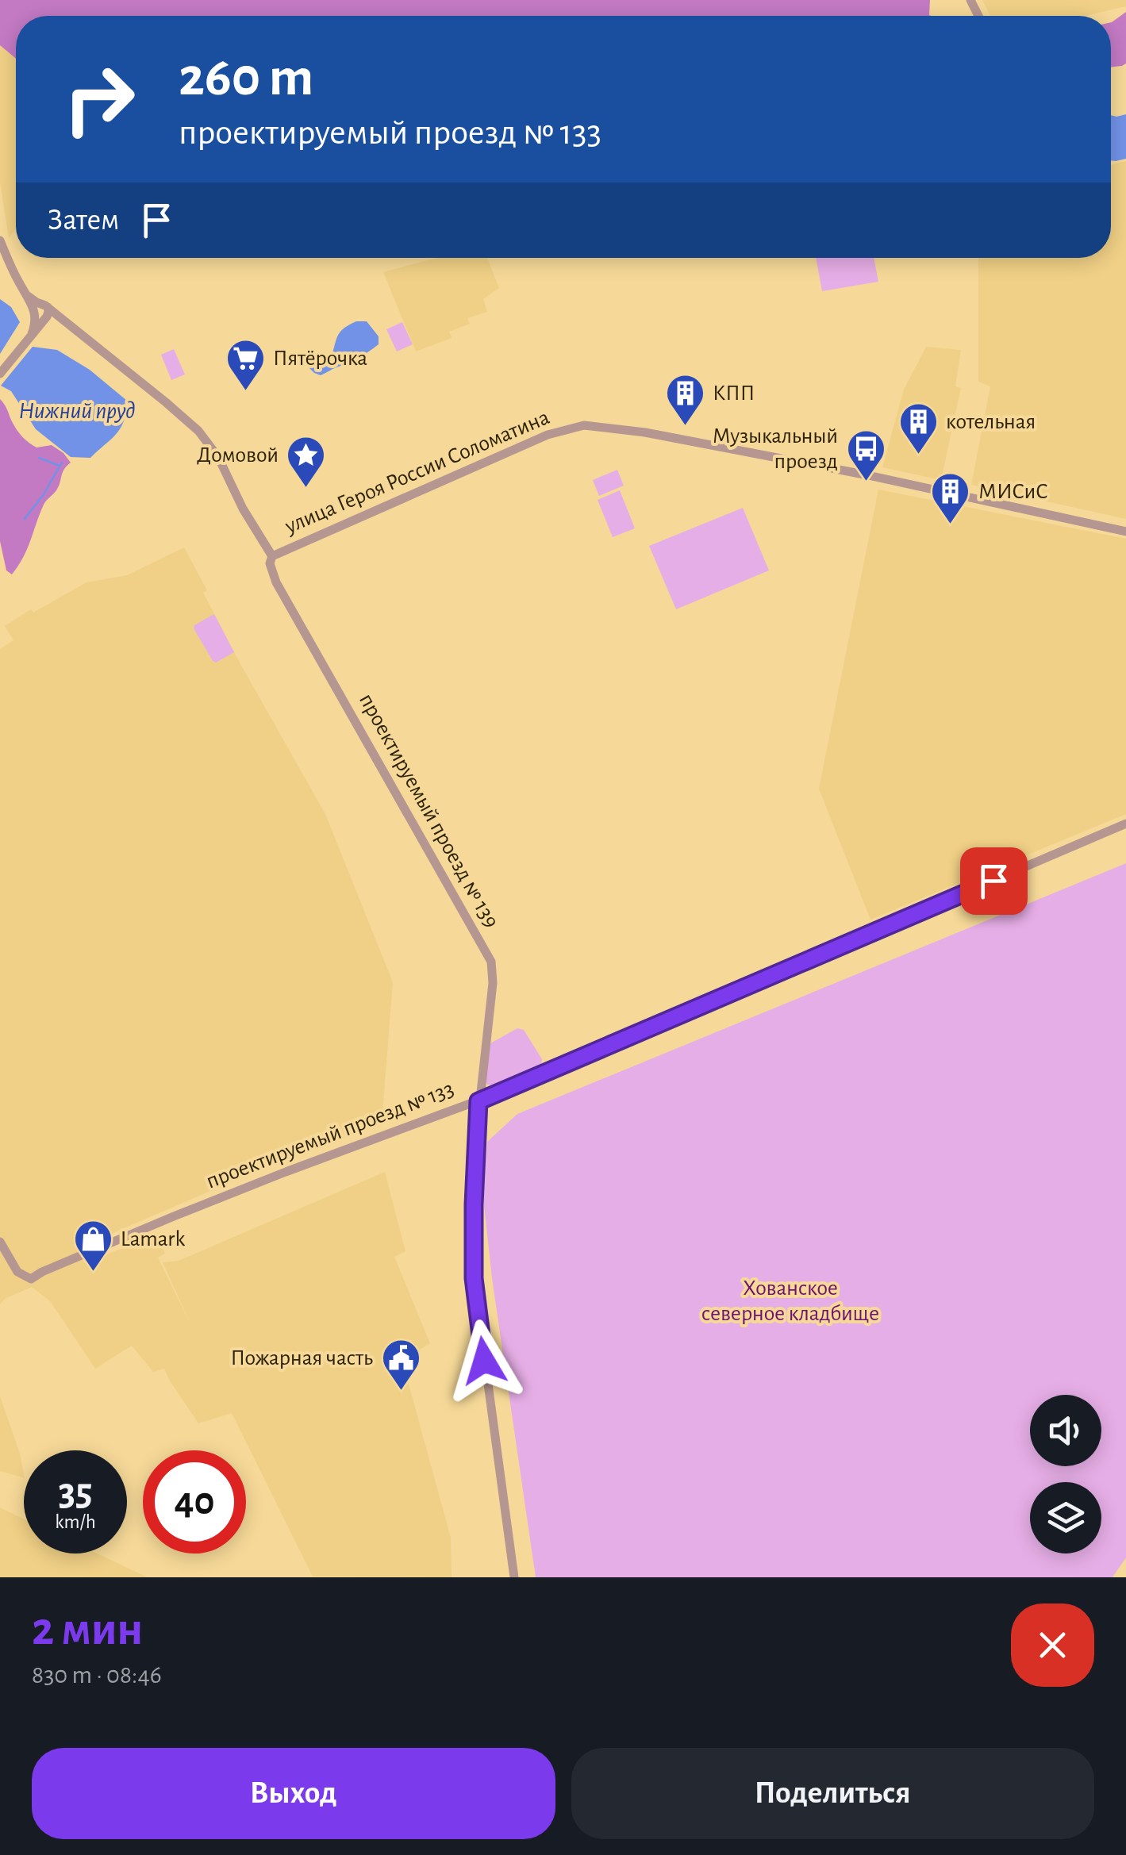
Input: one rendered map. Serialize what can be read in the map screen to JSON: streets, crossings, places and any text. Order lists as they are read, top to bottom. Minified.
{"streets":{"street":["улица Героя России Соломатина","проектируемый проезд № 139","проектируемый проезд № 133"]},"crossings":[["улица Героя России Соломатина","проектируемый проезд № 139"],["проектируемый проезд № 139","проектируемый проезд № 133"]],"water":["Нижний пруд"],"parks":["Хованское северное кладбище"],"places":{"supermarket":["Пятёрочка"],"building":["КПП","котельная","МИСиС"],"bus stop":["Музыкальный проезд"],"place":["Домовой"],"shop":["Lamark"],"public building":["Пожарная часть"]},"page":{"turn":["260 m","проектируемый проезд № 133"],"then":"Затем","speed":"35 km/h","limit":"40","heading":["2 мин","830 m · 08:46"],"buttons":["Выход","Поделиться"]}}
